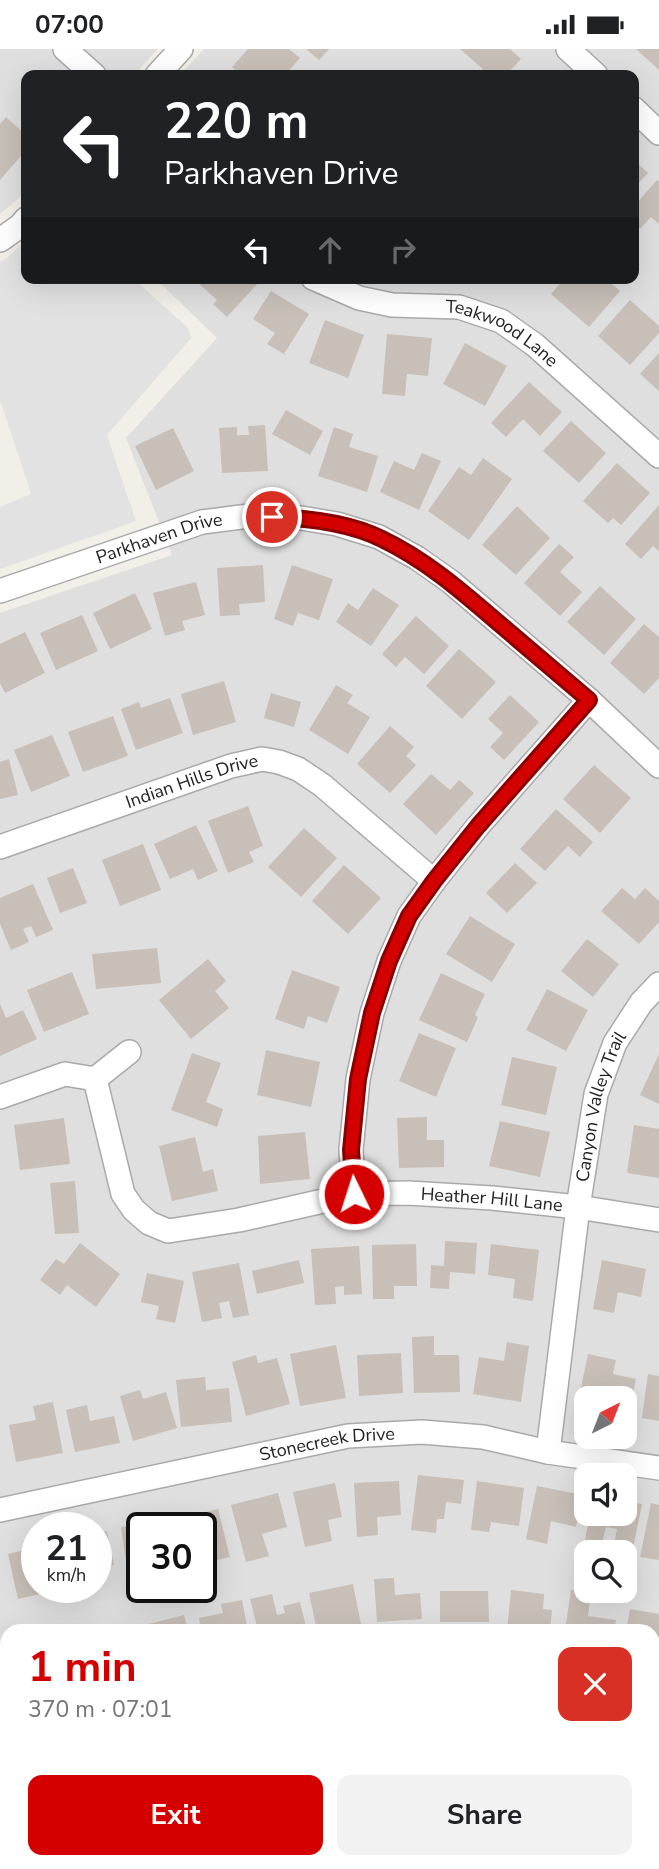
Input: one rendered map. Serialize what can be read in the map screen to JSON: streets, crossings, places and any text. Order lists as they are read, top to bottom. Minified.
{"streets":{"street":["Teakwood Lane","Parkhaven Drive","Indian Hills Drive","Canyon Valley Trail","Heather Hill Lane","Stonecreek Drive"]},"crossings":[["Canyon Valley Trail","Heather Hill Lane"],["Canyon Valley Trail","Stonecreek Drive"]],"north":"top right","page":{"status":"07:00","turn":["220 m","Parkhaven Drive"],"speed":"21 km/h","limit":"30","heading":["1 min","370 m · 07:01"],"buttons":["Exit","Share"]}}
